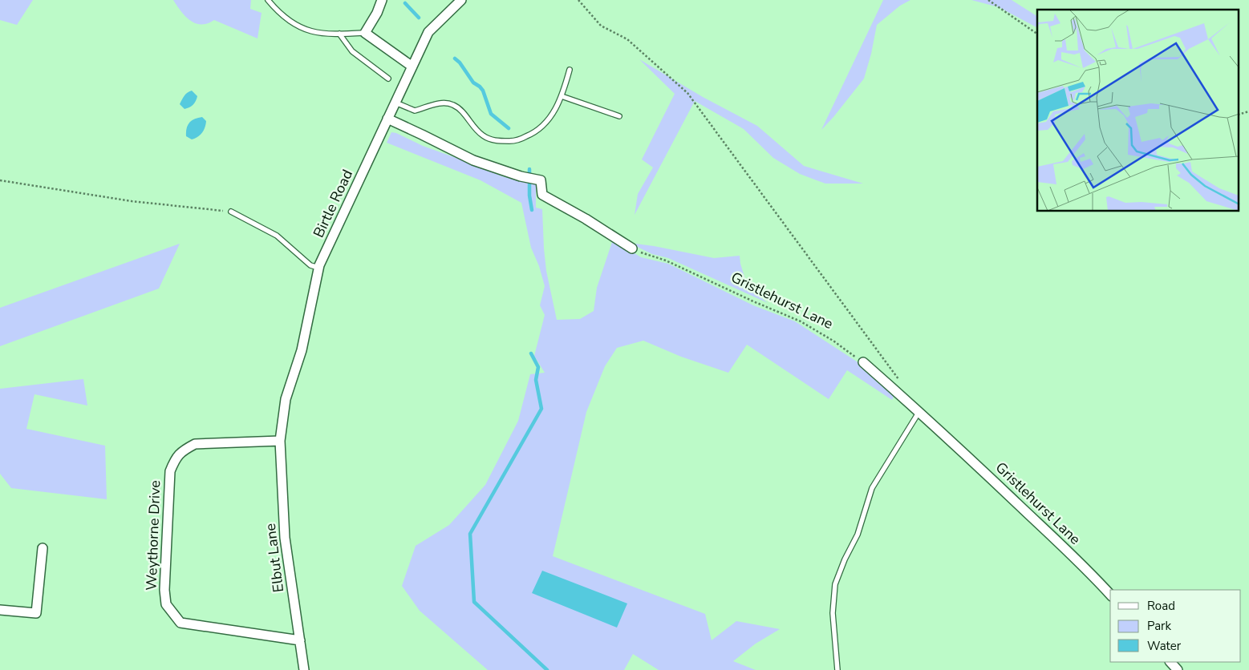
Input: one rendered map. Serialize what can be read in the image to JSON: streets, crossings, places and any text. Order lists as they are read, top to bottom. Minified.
{"streets":{"street":["Birtle Road","Gristlehurst Lane","Weythorne Drive","Elbut Lane"]},"crossings":[["Birtle Road","Weythorne Drive"],["Birtle Road","Elbut Lane"],["Weythorne Drive","Elbut Lane"]],"legend":["Road","Park","Water"]}
